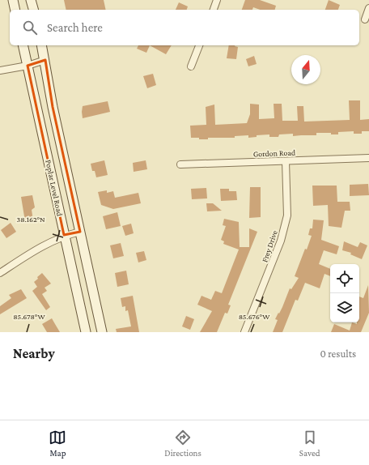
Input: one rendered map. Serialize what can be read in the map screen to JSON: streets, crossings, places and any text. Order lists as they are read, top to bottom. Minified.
{"streets":{"main road":["Poplar Level Road"],"street":["Gordon Road","Frey Drive"]},"crossings":[["Gordon Road","Frey Drive"]],"north":"top","page":{"search":"Search here","heading":["Nearby","0 results"],"nav":["Map","Directions","Saved"]},"coordinates":["38.162°N","85.678°W","85.676°W"]}
